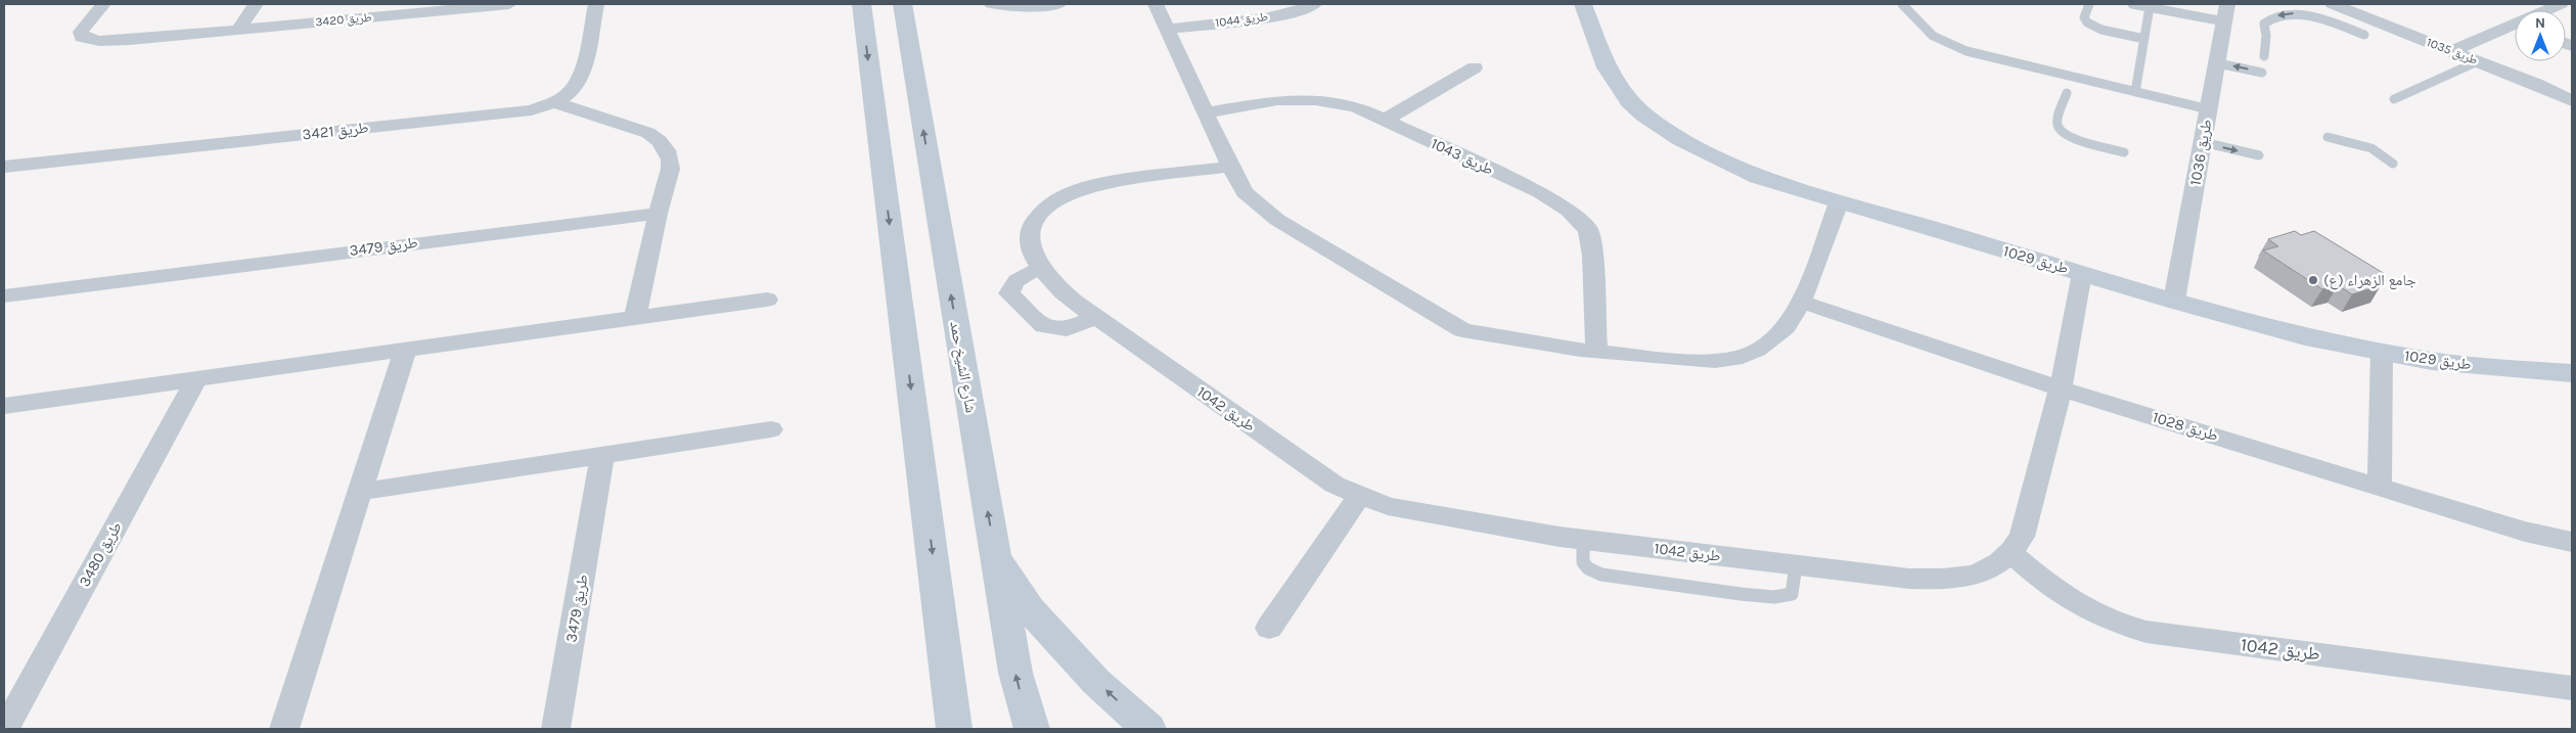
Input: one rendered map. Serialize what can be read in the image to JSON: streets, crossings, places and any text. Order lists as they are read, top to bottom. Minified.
{"streets":{"main road":["طريق 1029","شارع الشيخ حمد"],"street":["طريق 3420","طريق 1044","طريق 1035","طريق 3421","طريق 1036","طريق 1043","طريق 3479","طريق 1042","طريق 1028","طريق 3480"]},"crossings":[["طريق 1036","طريق 1029"],["طريق 1029","طريق 1042"],["طريق 1042","طريق 1028"]],"places":["جامع الزهراء (ع)"],"north":"top"}
